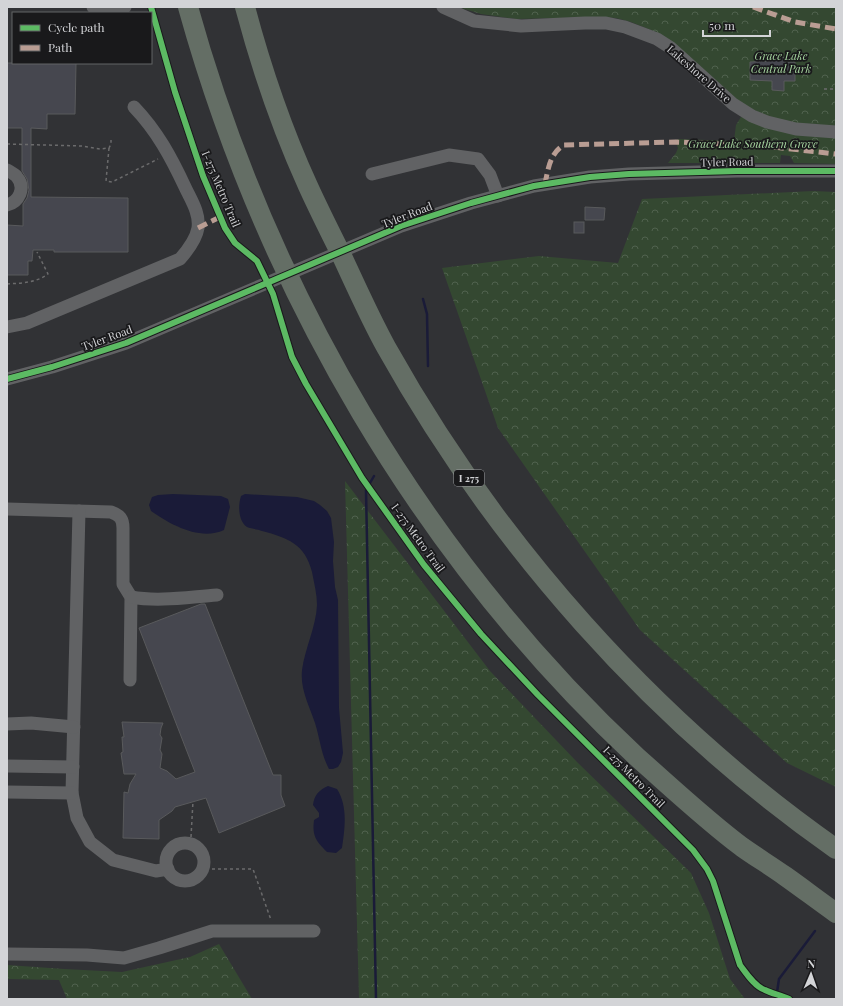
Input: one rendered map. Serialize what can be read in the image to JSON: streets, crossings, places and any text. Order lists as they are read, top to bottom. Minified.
{"streets":{"highway":["I 275"],"street":["Lakeshore Drive","Tyler Road"],"cycle path":["I-275 Metro Trail"]},"parks":["Grace Lake Central Park","Grace Lake Southern Grove"],"legend":["Cycle path","Path"],"scale_bar":"50 m","north":"top"}
